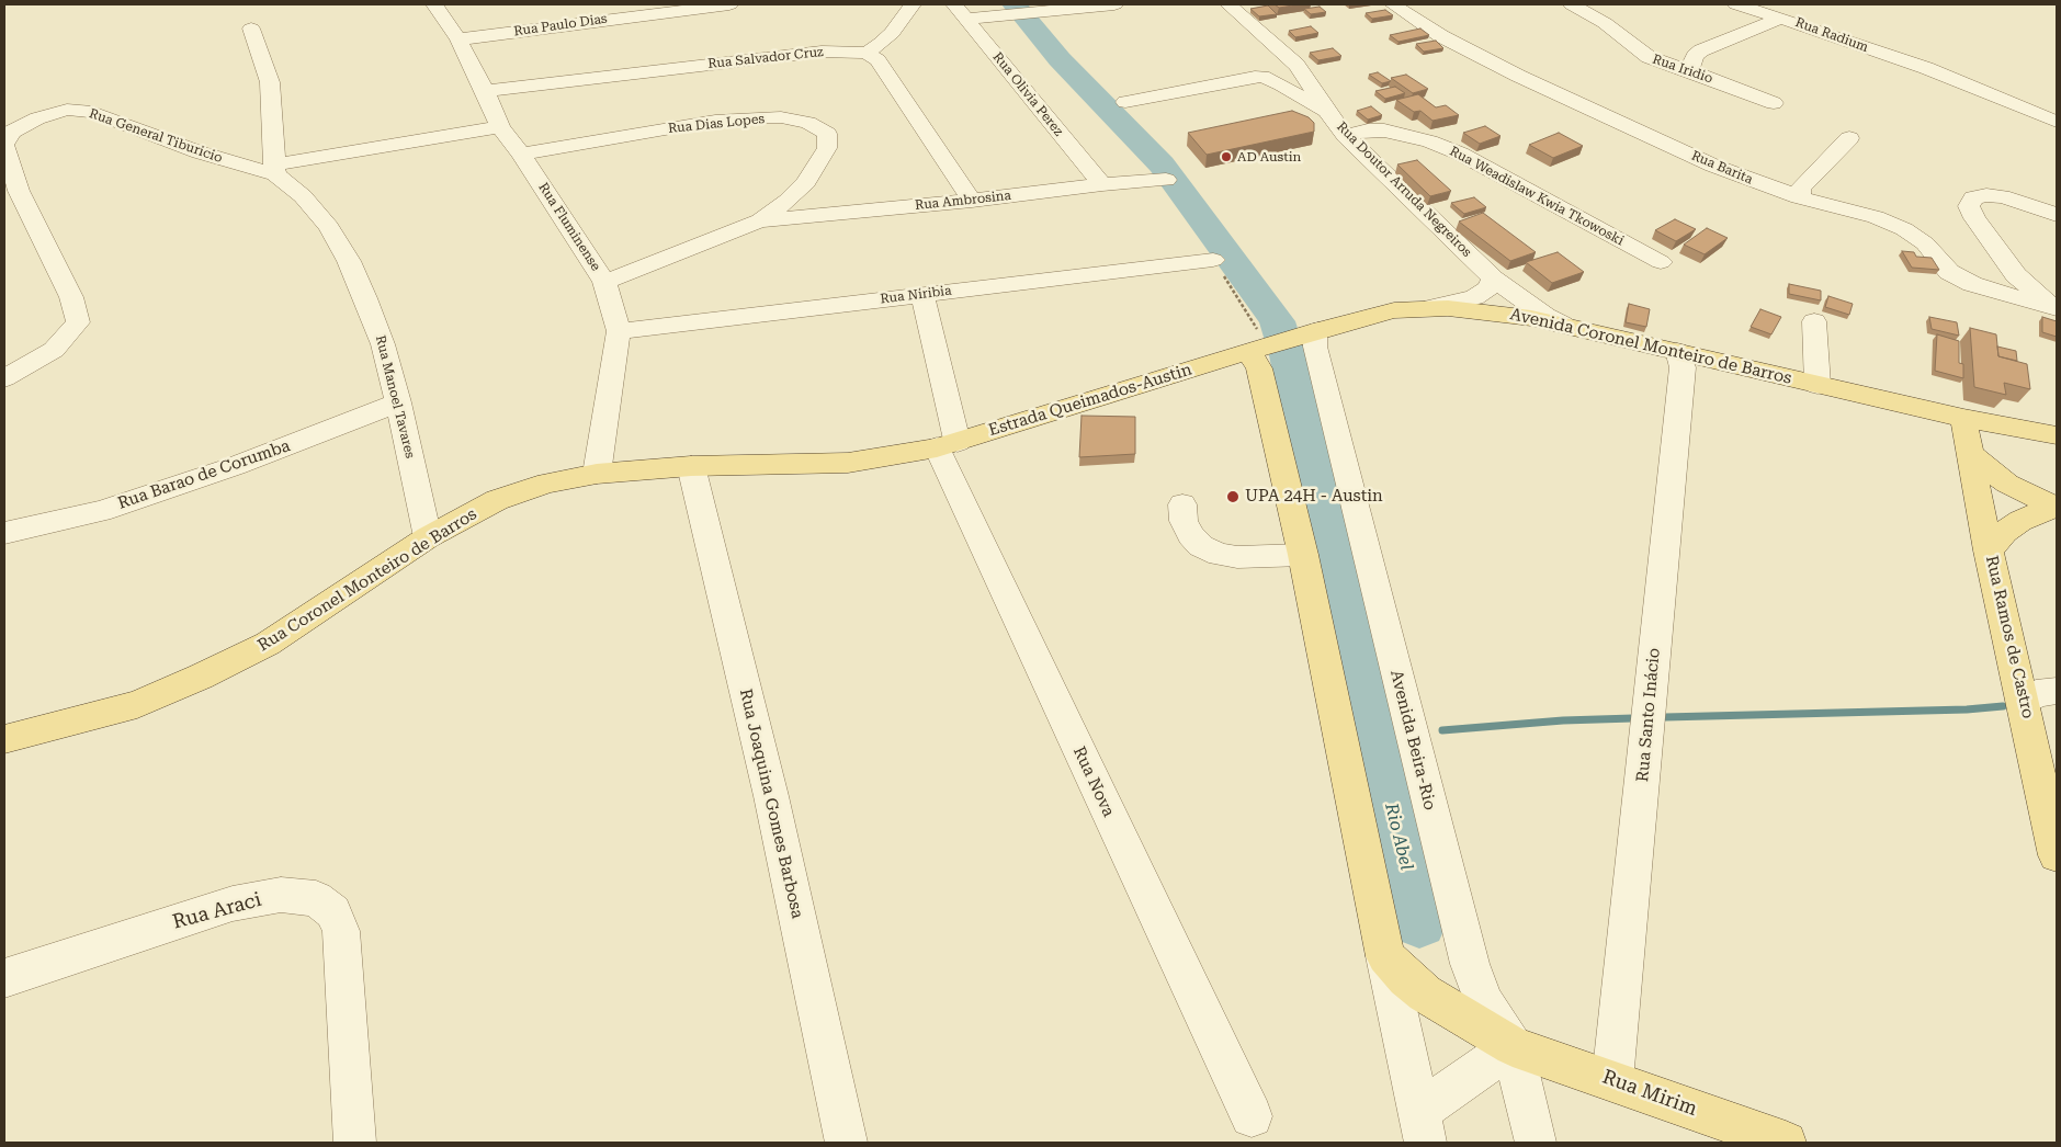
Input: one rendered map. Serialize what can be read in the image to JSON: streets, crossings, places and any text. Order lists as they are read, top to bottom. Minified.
{"streets":{"main road":["Avenida Coronel Monteiro de Barros","Estrada Queimados-Austin","Rua Coronel Monteiro de Barros","Rua Ramos de Castro","Rua Mirim"],"street":["Rua Paulo Dias","Rua Radium","Rua Salvador Cruz","Rua Iridio","Rua Olivia Perez","Rua Dias Lopes","Rua General Tiburicio","Rua Barita","Rua Doutor Arruda Negreiros","Rua Weadislaw Kwia Tkowoski","Rua Ambrosina","Rua Fluminense","Rua Niribia","Rua Manoel Tavares","Rua Barao de Corumba","Rua Santo Inácio","Avenida Beira-Rio","Rua Nova","Rua Joaquina Gomes Barbosa","Rua Araci"]},"crossings":[["Rua Paulo Dias","Rua Fluminense"],["Rua Salvador Cruz","Rua Fluminense"],["Rua Olivia Perez","Rua Ambrosina"],["Rua Dias Lopes","Rua Ambrosina"],["Rua Dias Lopes","Rua Fluminense"],["Rua General Tiburicio","Rua Manoel Tavares"],["Rua Doutor Arruda Negreiros","Rua Weadislaw Kwia Tkowoski"],["Rua Doutor Arruda Negreiros","Avenida Coronel Monteiro de Barros"],["Rua Fluminense","Rua Niribia"],["Rua Fluminense","Rua Coronel Monteiro de Barros"],["Rua Niribia","Rua Nova"],["Avenida Coronel Monteiro de Barros","Estrada Queimados-Austin"],["Avenida Coronel Monteiro de Barros","Rua Ramos de Castro"],["Avenida Coronel Monteiro de Barros","Rua Santo Inácio"],["Avenida Coronel Monteiro de Barros","Avenida Beira-Rio"],["Rua Manoel Tavares","Rua Barao de Corumba"],["Rua Manoel Tavares","Rua Coronel Monteiro de Barros"],["Estrada Queimados-Austin","Rua Coronel Monteiro de Barros"],["Estrada Queimados-Austin","Rua Nova"],["Rua Coronel Monteiro de Barros","Rua Nova"],["Rua Coronel Monteiro de Barros","Rua Joaquina Gomes Barbosa"],["Rua Santo Inácio","Rua Mirim"],["Avenida Beira-Rio","Rua Mirim"]],"water":["Rio Abel"],"places":["AD Austin","UPA 24H - Austin"]}
